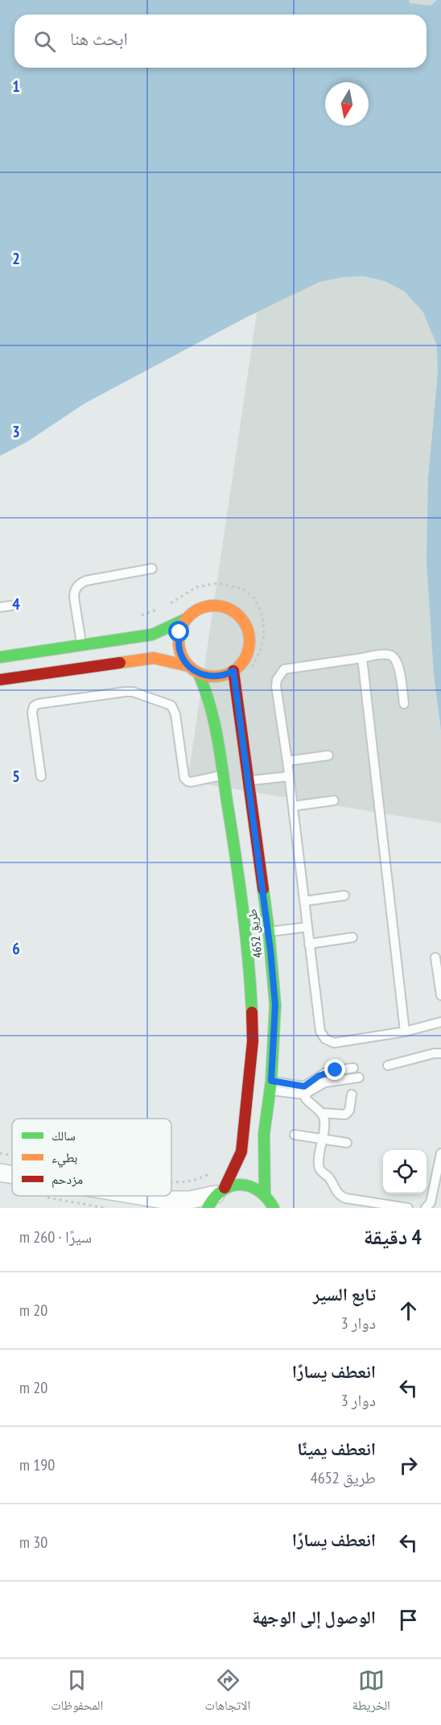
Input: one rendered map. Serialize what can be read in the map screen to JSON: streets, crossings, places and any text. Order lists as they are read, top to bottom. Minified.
{"streets":{"street":["طريق 4652"]},"legend":["سالك","بطيء","مزدحم"],"north":"bottom","page":{"search":"ابحث هنا","heading":["4 دقيقة","سيرًا · 260 m"],"list":[["تابع السير","دوار 3","20 m"],["انعطف يسارًا","دوار 3","20 m"],["انعطف يمينًا","طريق 4652","190 m"],["انعطف يسارًا","30 m"],"الوصول إلى الوجهة"],"nav":["الخريطة","الاتجاهات","المحفوظات"]},"grid":{"rows":["1","2","3","4","5","6"]}}
